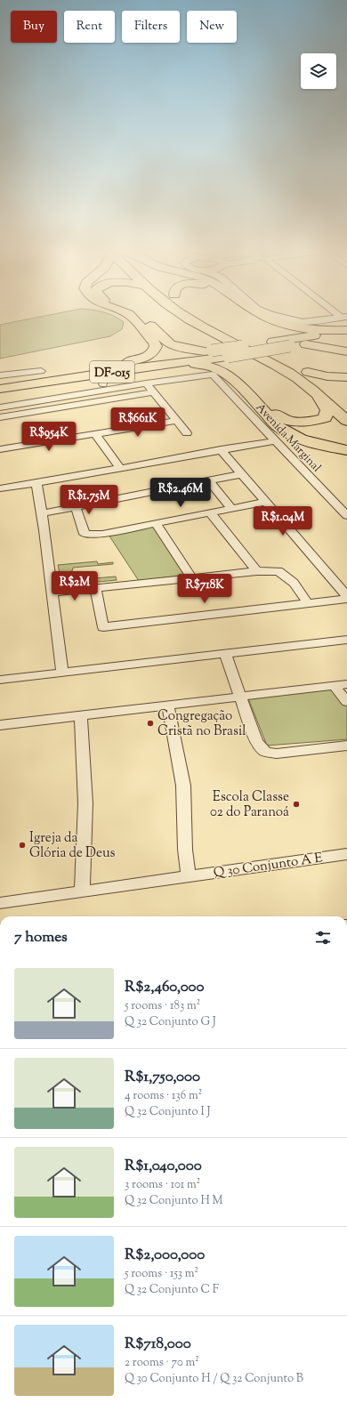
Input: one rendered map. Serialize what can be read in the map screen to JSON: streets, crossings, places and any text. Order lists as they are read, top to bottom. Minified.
{"streets":{"main road":["DF-015"],"street":["Avenida Marginal","Q 30 Conjunto A E"]},"places":["Congregação Cristã no Brasil","Escola Classe 02 do Paranoá","Igreja da Glória de Deus"],"page":{"chip":["Buy","Rent","Filters","New"],"price":["R$661K","R$954K","R$2.46M","R$1.75M","R$1.04M","R$2M","R$718K"],"heading":"7 homes","list":[{"name":"R$2,460,000","note":"5 rooms · 183 m² · Q 32 Conjunto G J"},{"name":"R$1,750,000","note":"4 rooms · 136 m² · Q 32 Conjunto I J"},{"name":"R$1,040,000","note":"3 rooms · 101 m² · Q 32 Conjunto H M"},{"name":"R$2,000,000","note":"5 rooms · 153 m² · Q 32 Conjunto C F"},{"name":"R$718,000","note":"2 rooms · 70 m² · Q 30 Conjunto H / Q 32 Conjunto B"}]}}
